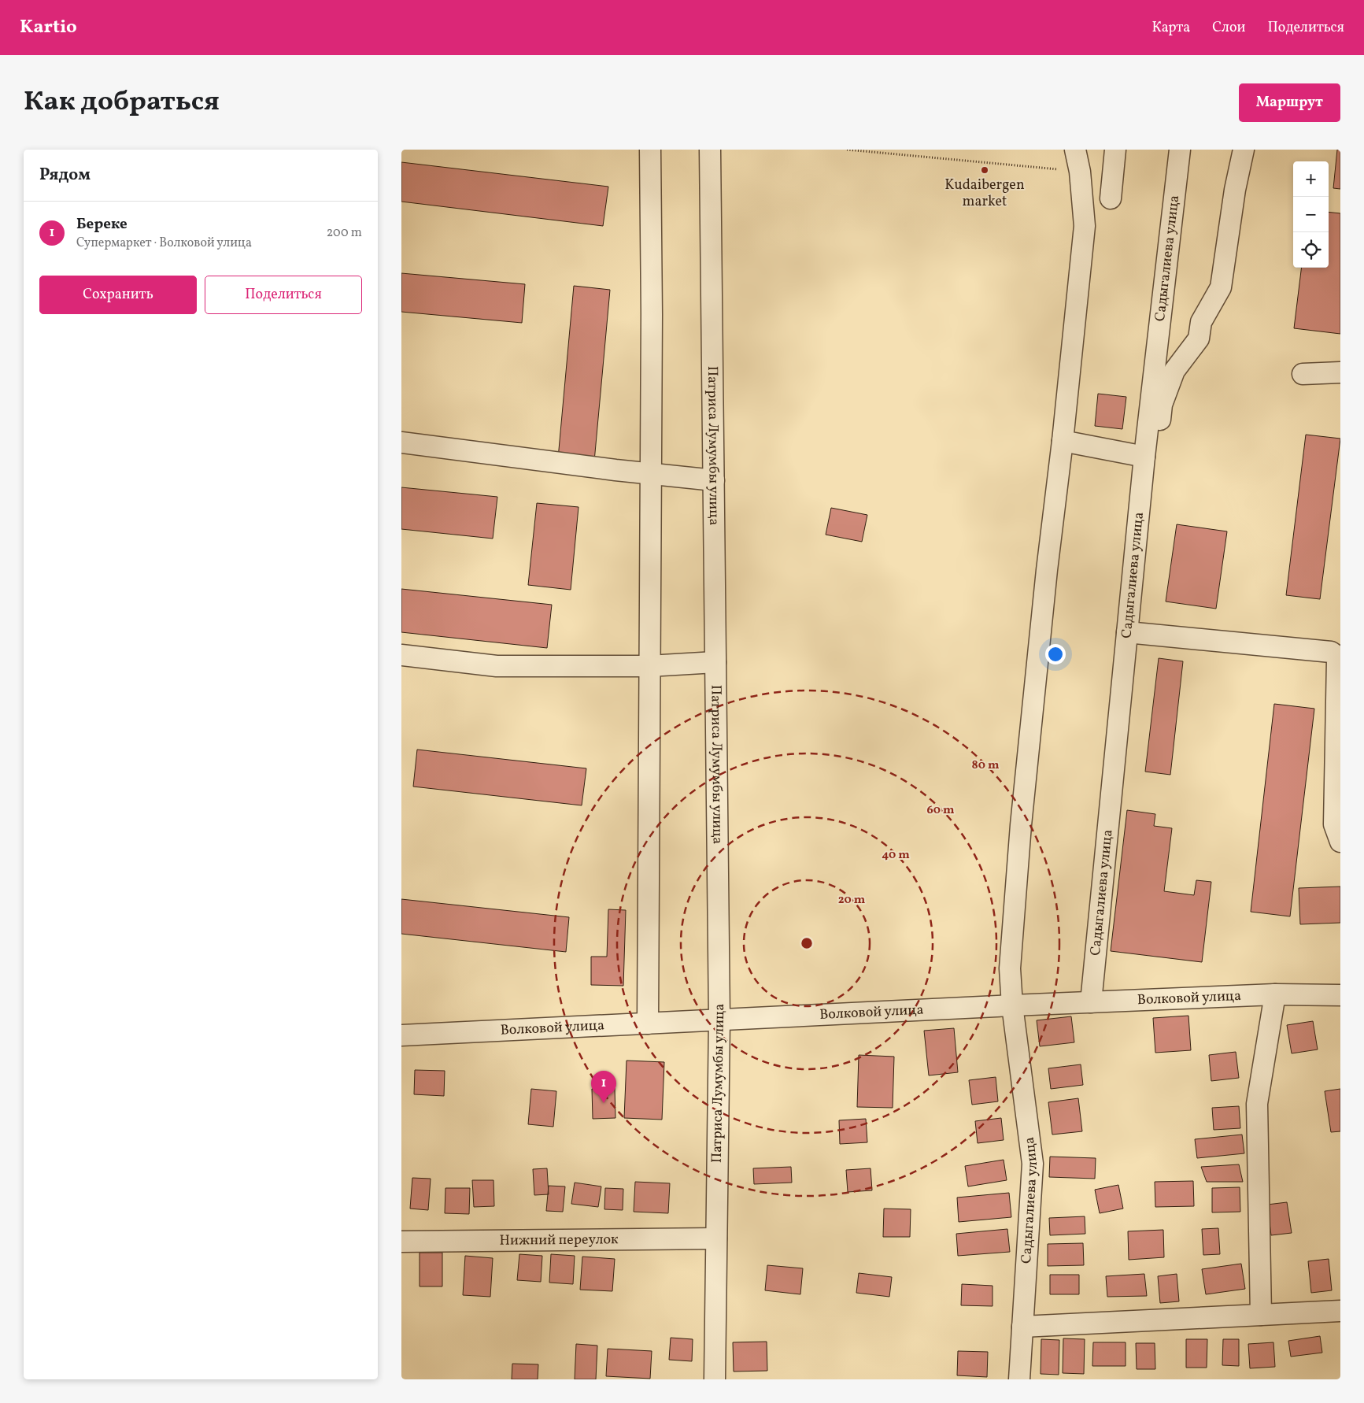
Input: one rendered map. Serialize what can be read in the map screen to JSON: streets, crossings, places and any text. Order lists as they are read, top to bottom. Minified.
{"streets":{"street":["Садыгалиева улица","Патриса Лумумбы улица","Волковой улица","Нижний переулок"]},"crossings":[["Садыгалиева улица","Волковой улица"],["Патриса Лумумбы улица","Волковой улица"],["Патриса Лумумбы улица","Нижний переулок"]],"places":["Kudaibergen market"],"page":{"header":"Kartio","nav":["Карта","Слои","Поделиться"],"title":"Как добраться","buttons":["Маршрут",["Сохранить","Поделиться"]],"heading":"Рядом","map_buttons":["+","−"],"list":[{"mark":"1","name":"Береке","note":"Супермаркет · Волковой улица","value":"200 m"}],"pins":"1"},"rings":["80 m","60 m","40 m","20 m"]}
